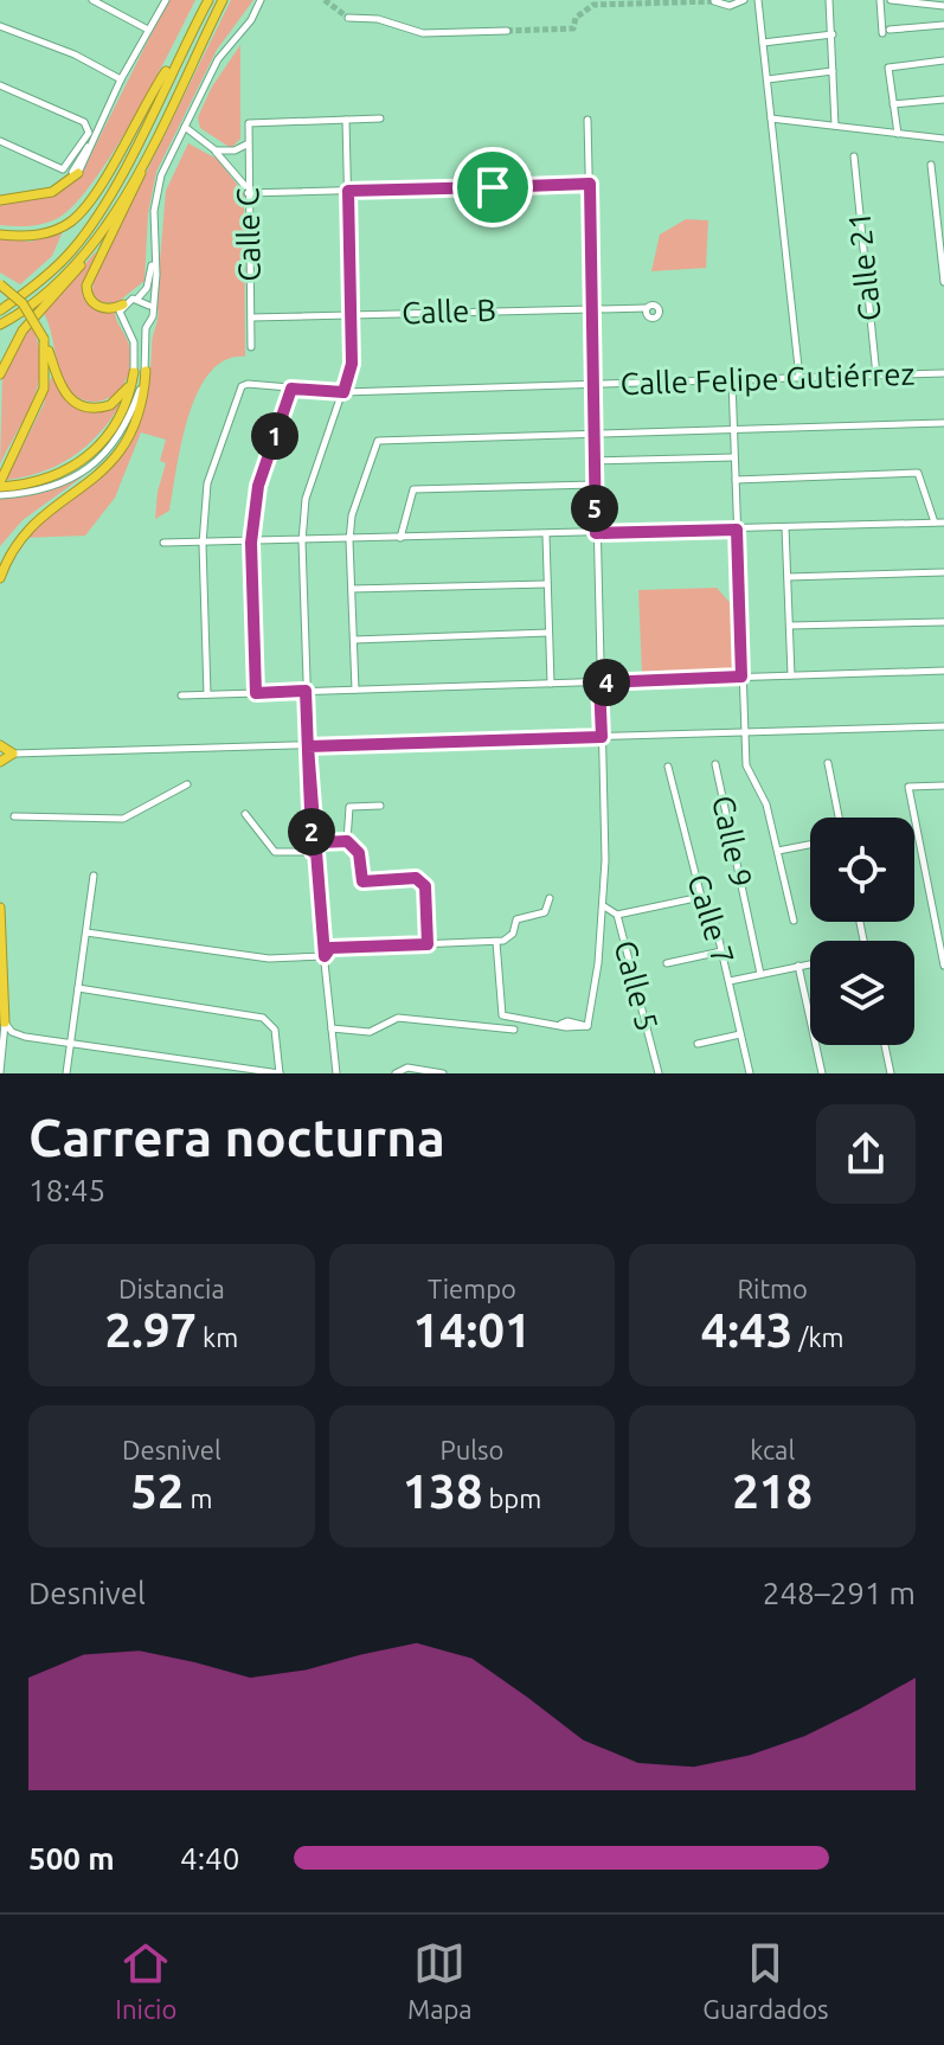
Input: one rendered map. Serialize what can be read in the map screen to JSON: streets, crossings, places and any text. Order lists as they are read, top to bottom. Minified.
{"streets":{"street":["Calle C","Calle 21","Calle B","Calle Felipe Gutiérrez","Calle 9","Calle 7","Calle 5"]},"crossings":[["Calle C","Calle B"],["Calle 21","Calle Felipe Gutiérrez"]],"page":{"pins":["1","5","4","2"],"heading":["Carrera nocturna","18:45"],"stats":[["Distancia","2.97 km"],["Tiempo","14:01"],["Ritmo","4:43 /km"],["Desnivel","52 m"],["Pulso","138 bpm"],["kcal","218"]],"chart":["Desnivel","248–291 m"],"list":[{"name":"500 m","note":"4:40"}],"tabs":["Inicio","Mapa","Guardados"]}}
